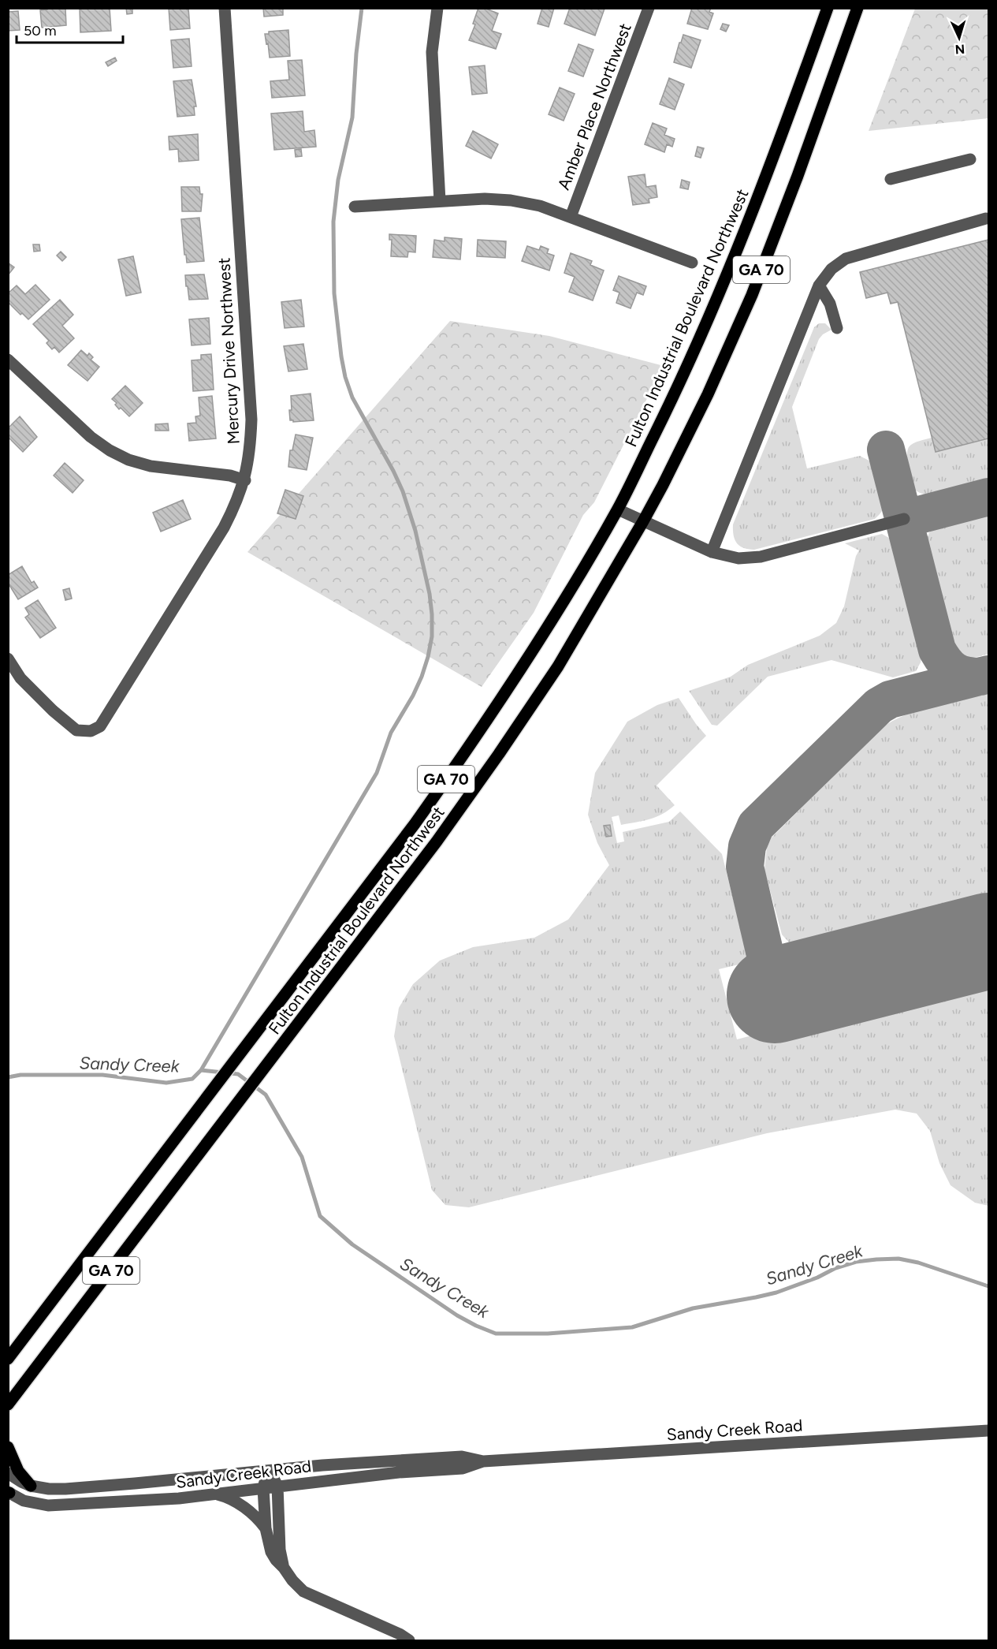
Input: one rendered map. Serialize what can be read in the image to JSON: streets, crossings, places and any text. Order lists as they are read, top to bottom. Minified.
{"streets":{"main road":["GA 70","Fulton Industrial Boulevard Northwest"],"street":["Amber Place Northwest","Mercury Drive Northwest","Sandy Creek Road"]},"water":["Sandy Creek"],"scale_bar":"50 m","north":"bottom"}
